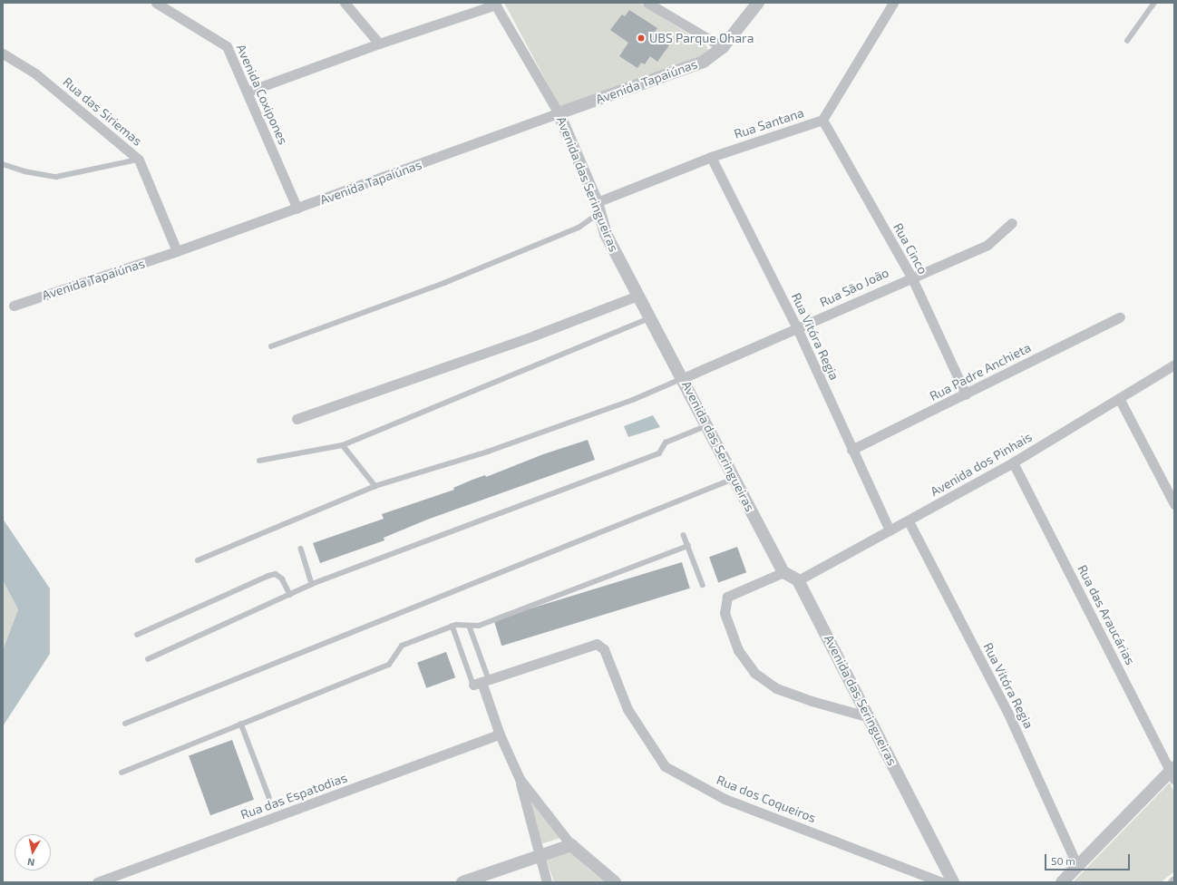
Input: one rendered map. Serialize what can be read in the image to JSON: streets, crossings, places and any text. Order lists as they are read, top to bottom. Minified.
{"streets":{"street":["Avenida Tapaiúnas","Avenida Coxipones","Rua das Siriemas","Rua Santana","Avenida das Seringueiras","Rua Cinco","Rua São João","Rua Vitóra Regia","Rua Padre Anchieta","Avenida dos Pinhais","Rua das Araucárias","Rua das Espatodias","Rua dos Coqueiros"]},"crossings":[["Avenida Tapaiúnas","Avenida Coxipones"],["Avenida Tapaiúnas","Rua das Siriemas"],["Avenida Tapaiúnas","Avenida das Seringueiras"],["Rua Santana","Avenida das Seringueiras"],["Rua Santana","Rua Cinco"],["Rua Santana","Rua Vitóra Regia"],["Avenida das Seringueiras","Rua São João"],["Avenida das Seringueiras","Avenida dos Pinhais"],["Rua Cinco","Rua São João"],["Rua Cinco","Rua Padre Anchieta"],["Rua São João","Rua Vitóra Regia"],["Rua Vitóra Regia","Rua Padre Anchieta"],["Rua Vitóra Regia","Avenida dos Pinhais"],["Avenida dos Pinhais","Rua das Araucárias"]],"places":["UBS Parque Ohara"],"scale_bar":"50 m","north":"bottom"}
